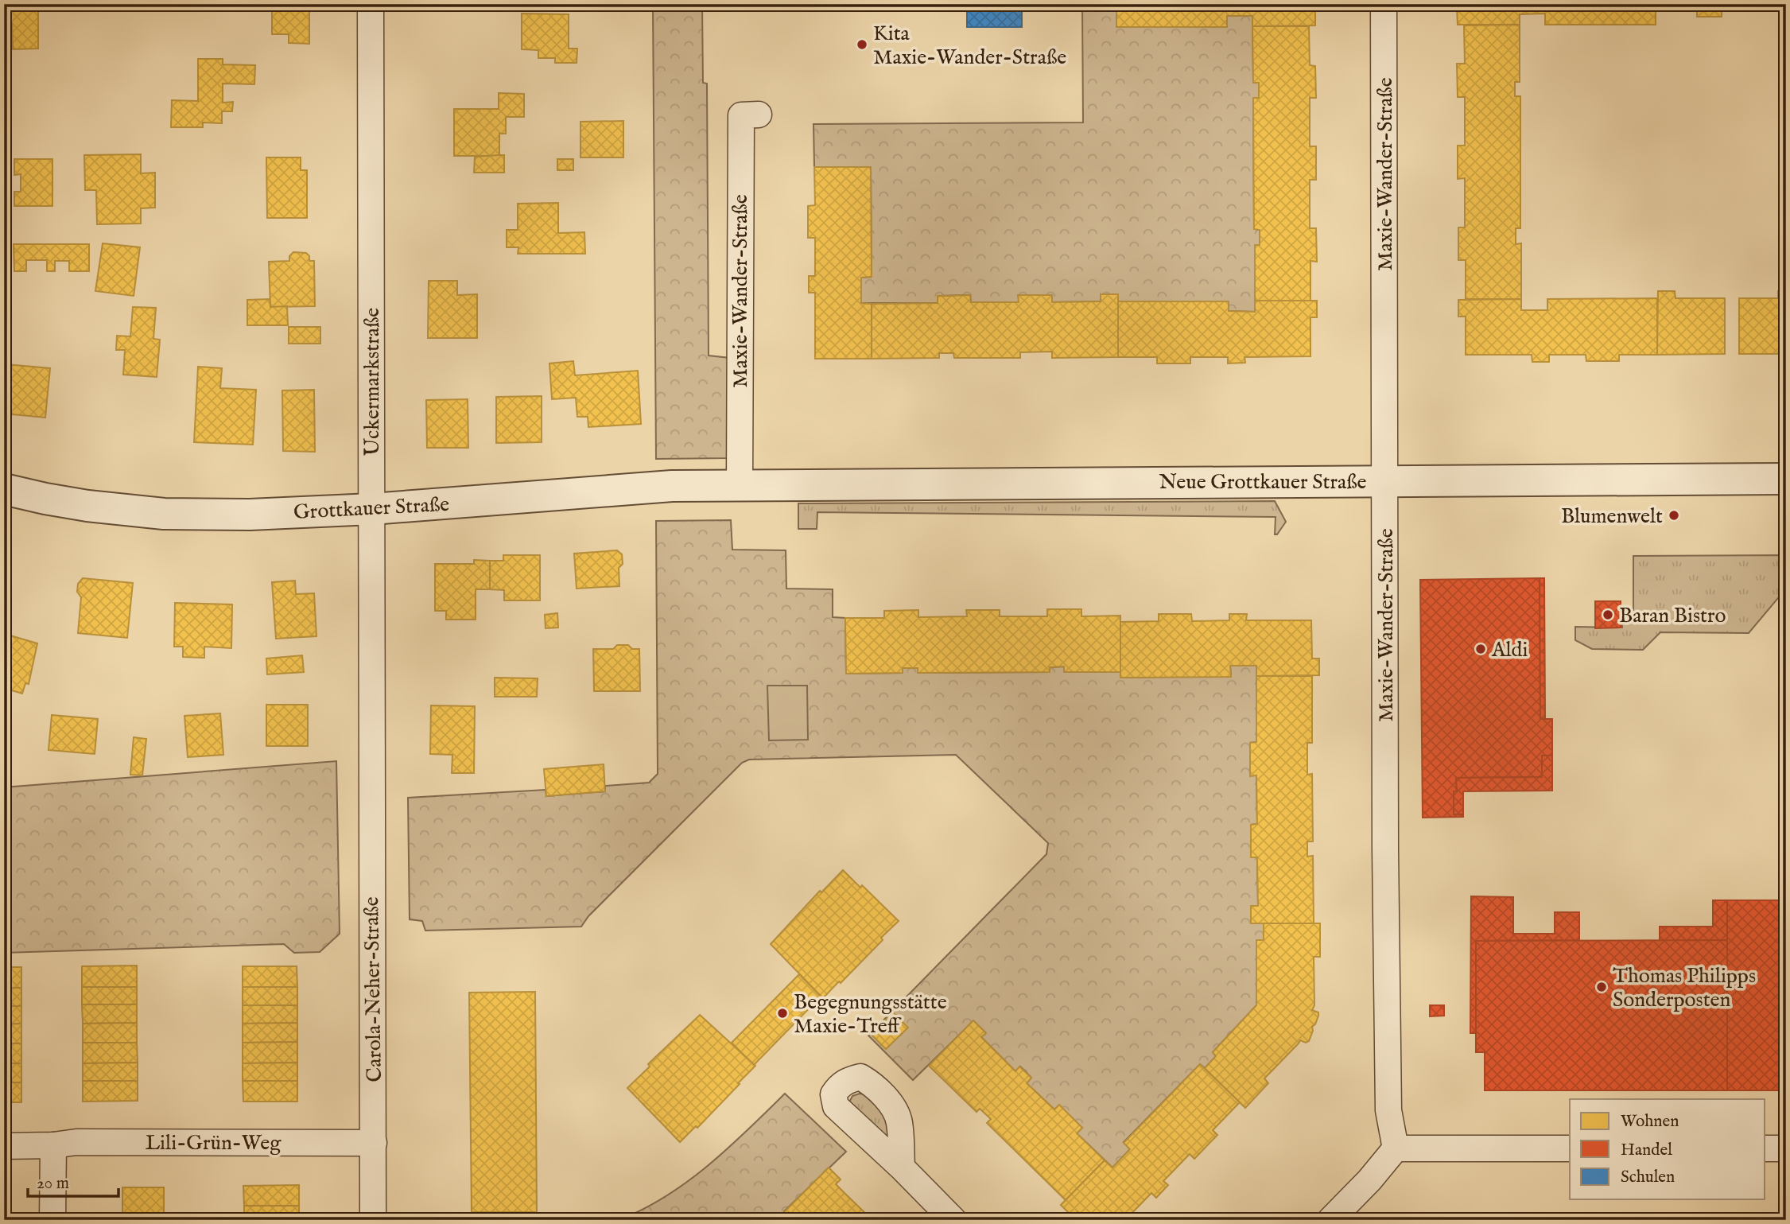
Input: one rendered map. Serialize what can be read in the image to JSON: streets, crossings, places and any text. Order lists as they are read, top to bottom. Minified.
{"streets":{"street":["Maxie-Wander-Straße","Uckermarkstraße","Neue Grottkauer Straße","Grottkauer Straße","Carola-Neher-Straße","Lili-Grün-Weg"]},"crossings":[["Maxie-Wander-Straße","Neue Grottkauer Straße"],["Maxie-Wander-Straße","Grottkauer Straße"],["Uckermarkstraße","Grottkauer Straße"],["Uckermarkstraße","Carola-Neher-Straße"],["Neue Grottkauer Straße","Grottkauer Straße"],["Carola-Neher-Straße","Lili-Grün-Weg"]],"places":["Kita Maxie-Wander-Straße","Blumenwelt","Baran Bistro","Aldi","Thomas Philipps Sonderposten","Begegnungsstätte Maxie-Treff"],"legend":["Wohnen","Handel","Schulen"],"scale_bar":"20 m"}
